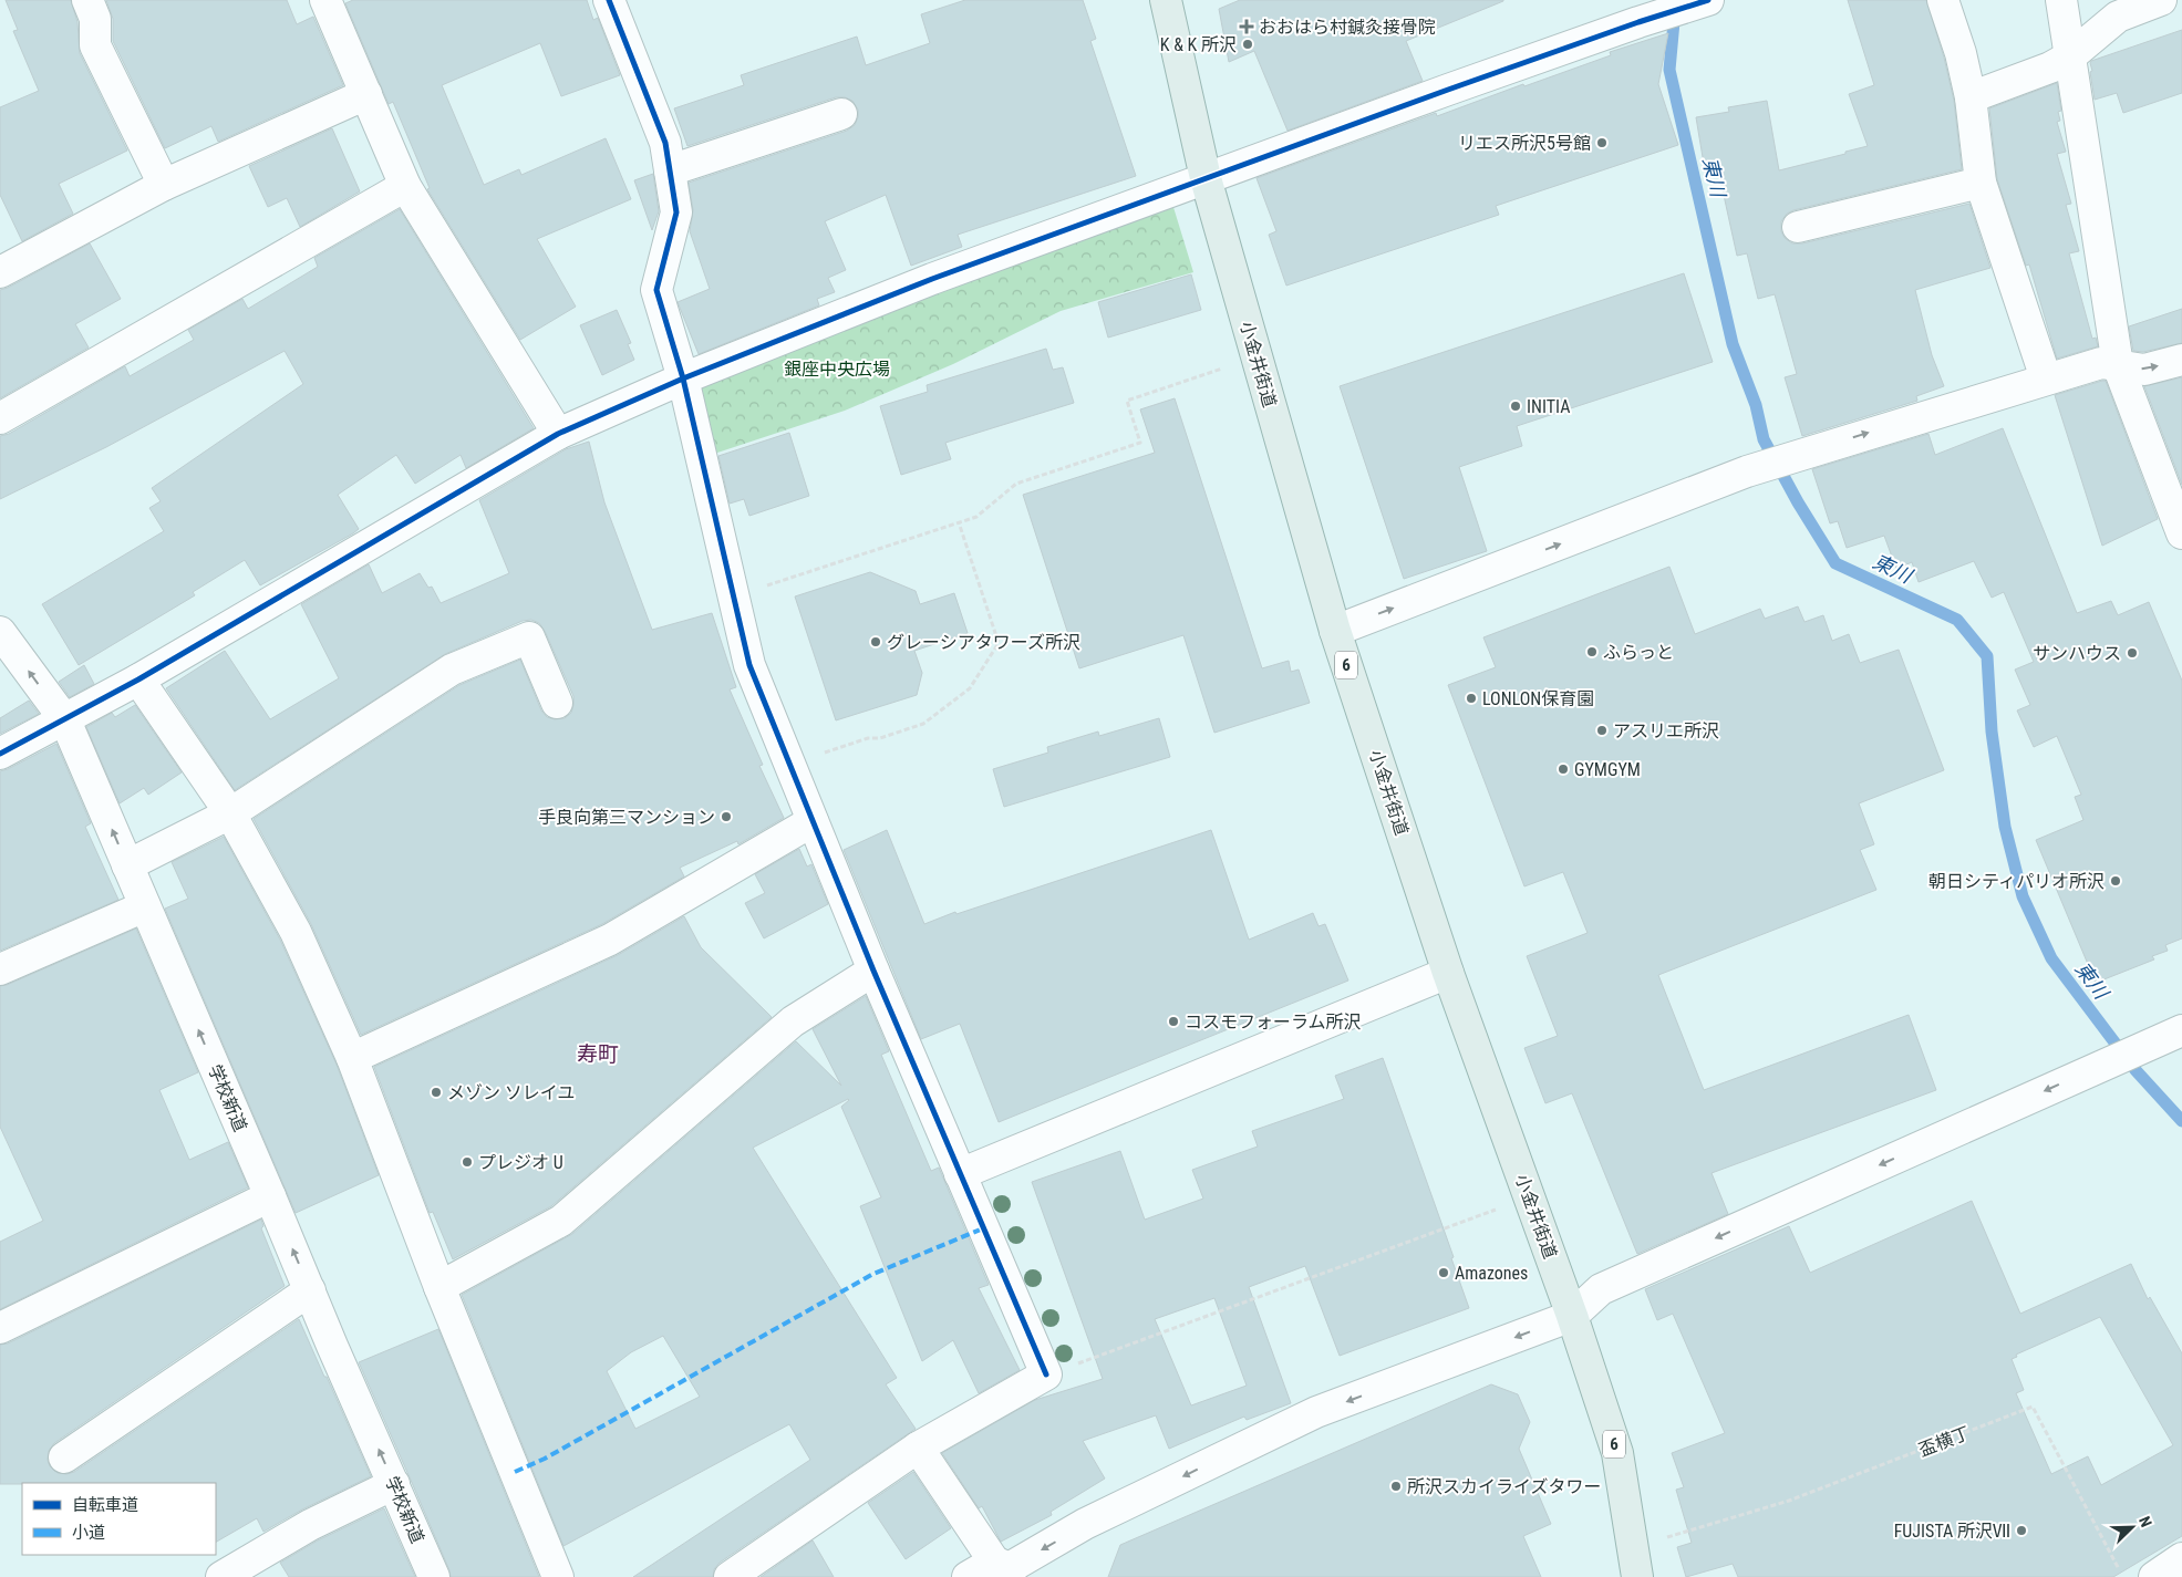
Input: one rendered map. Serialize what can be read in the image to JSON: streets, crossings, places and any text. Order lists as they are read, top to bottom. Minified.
{"streets":{"main road":["小金井街道","6"],"street":["学校新道"],"path":["盃横丁"]},"districts":["寿町"],"water":["東川"],"parks":["銀座中央広場"],"places":{"health":["おおはら村鍼灸接骨院"],"other":["K & K 所沢","リエス所沢5号館","INITIA","グレーシアタワーズ所沢","ふらっと","サンハウス","LONLON保育園","アスリエ所沢","GYMGYM","手良向第三マンション","朝日シティパリオ所沢","コスモフォーラム所沢","メゾン ソレイユ","プレジオ U","Amazones","所沢スカイライズタワー","FUJISTA 所沢Ⅶ"]},"legend":["自転車道","小道"],"north":"top right"}
